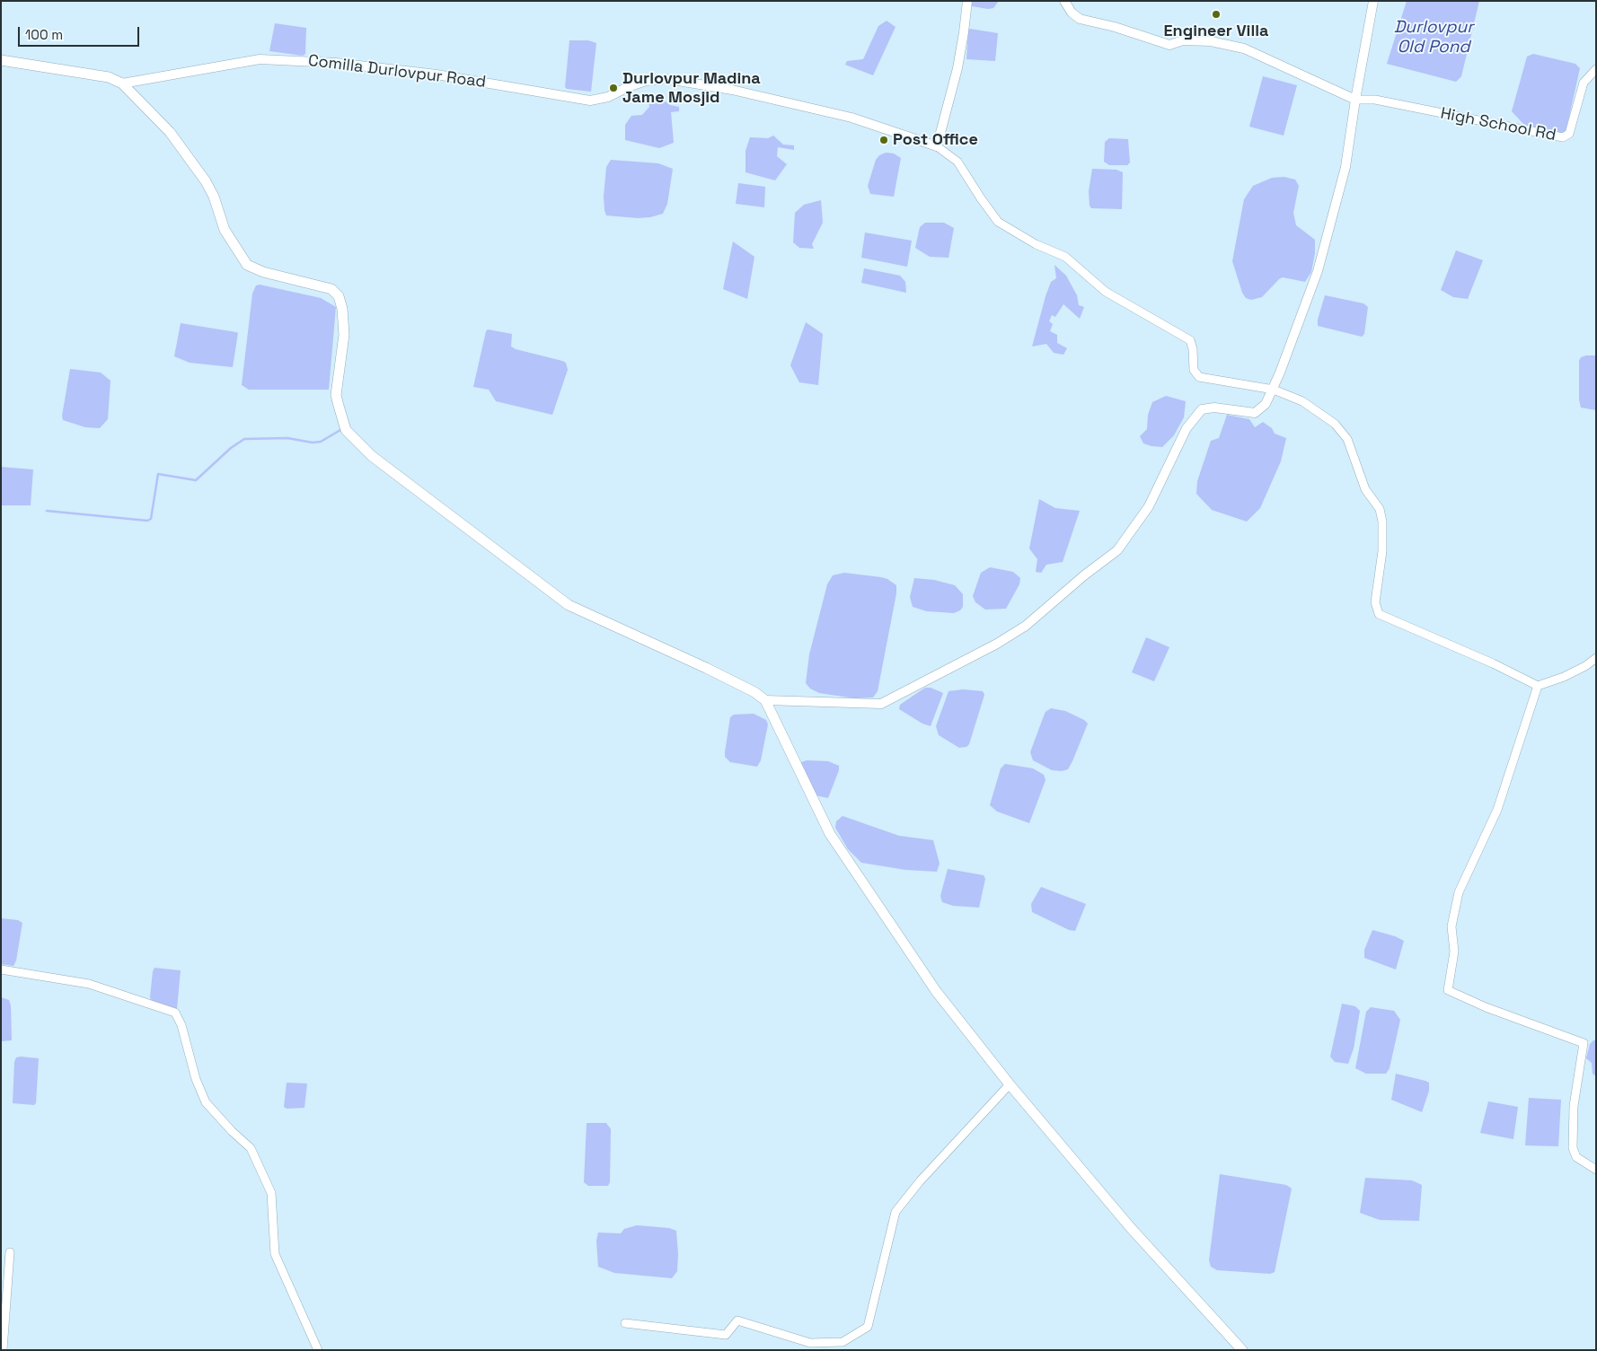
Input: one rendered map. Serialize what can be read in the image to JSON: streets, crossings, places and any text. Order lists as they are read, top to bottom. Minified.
{"streets":{"street":["Comilla Durlovpur Road","High School Rd"]},"water":["Durlovpur Old Pond"],"places":["Engineer Villa","Durlovpur Madina Jame Mosjid","Post Office"],"scale_bar":"100 m"}
